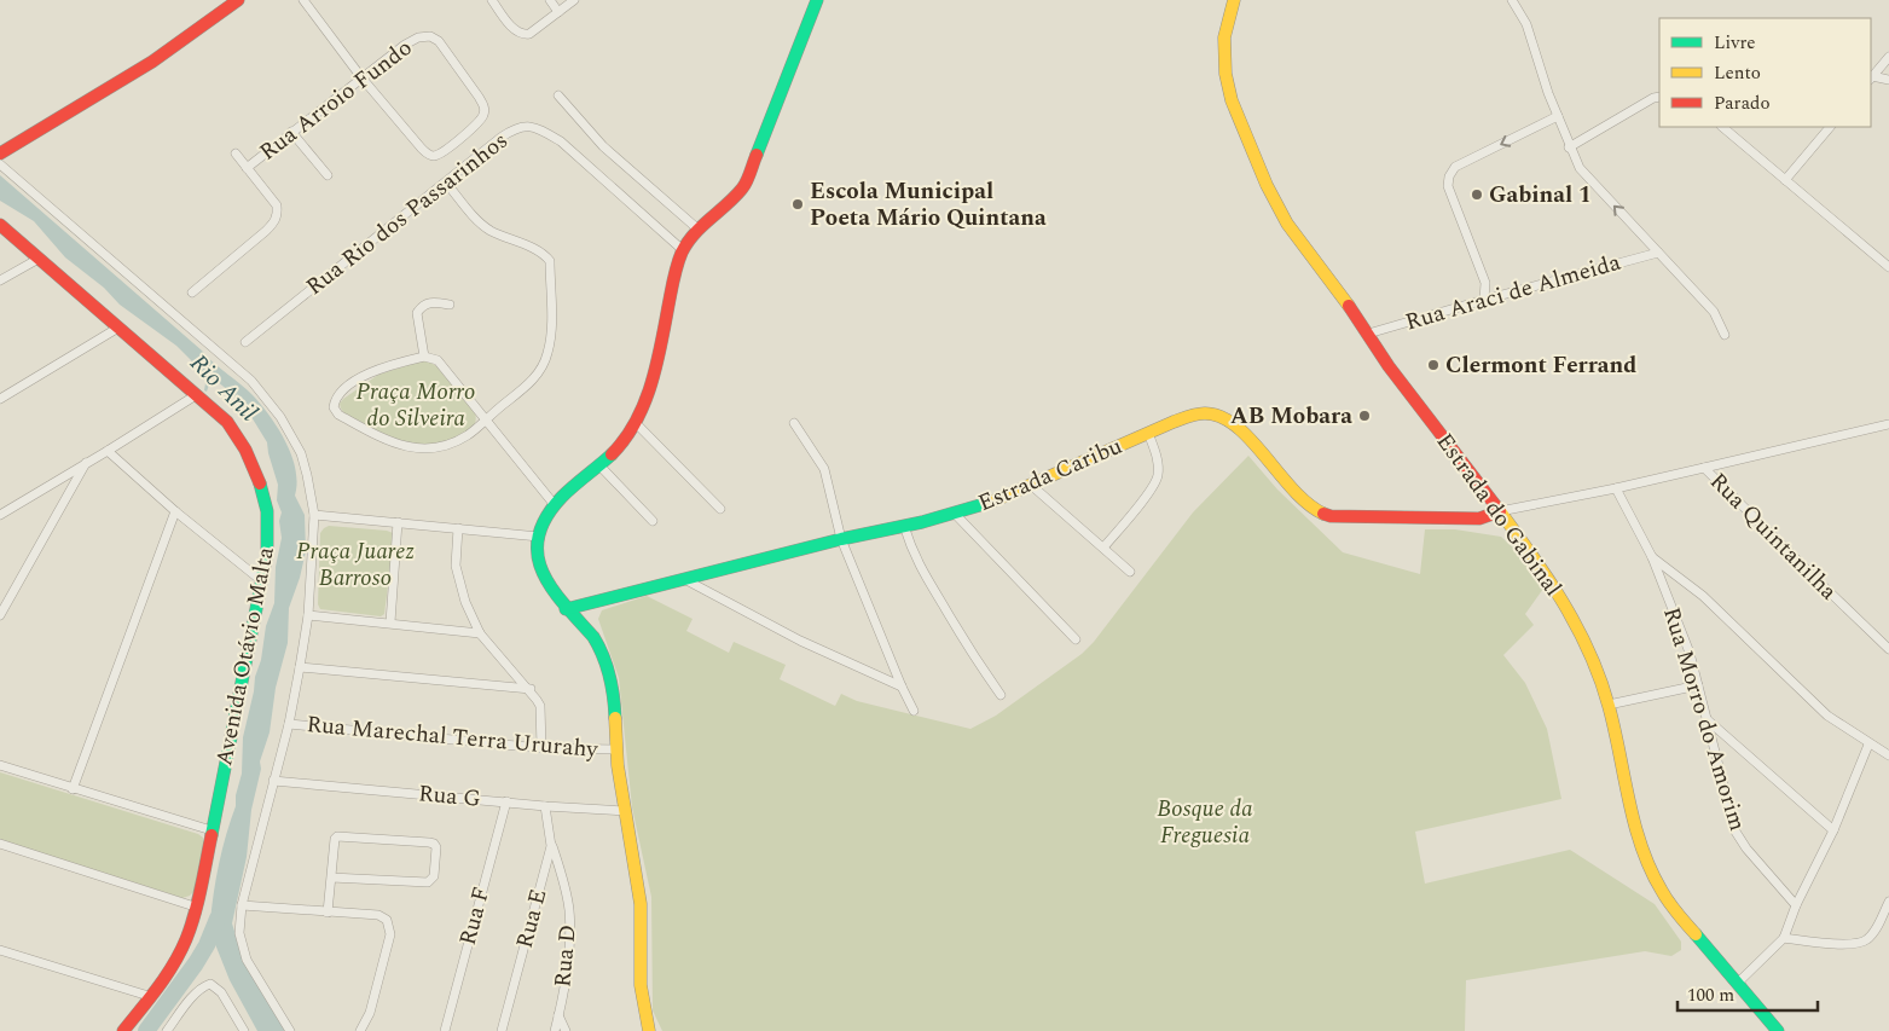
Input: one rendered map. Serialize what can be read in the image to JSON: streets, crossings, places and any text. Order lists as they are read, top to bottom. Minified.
{"streets":{"main road":["Estrada Caribu","Estrada do Gabinal","Avenida Otávio Malta"],"street":["Rua Arroio Fundo","Rua Rio dos Passarinhos","Rua Araci de Almeida","Rua Quintanilha","Rua Morro do Amorim","Rua Marechal Terra Ururahy","Rua G","Rua F","Rua E","Rua D"]},"crossings":[["Rua Araci de Almeida","Estrada do Gabinal"],["Estrada Caribu","Estrada do Gabinal"],["Estrada Caribu","Rua Quintanilha"],["Estrada do Gabinal","Rua Quintanilha"],["Rua Quintanilha","Rua Morro do Amorim"],["Rua G","Rua F"],["Rua G","Rua E"],["Rua E","Rua D"]],"water":["Rio Anil"],"parks":["Praça Morro do Silveira","Praça Juarez Barroso","Bosque da Freguesia"],"places":["Gabinal 1","Escola Municipal Poeta Mário Quintana","Clermont Ferrand","AB Mobara"],"legend":["Livre","Lento","Parado"],"scale_bar":"100 m"}
